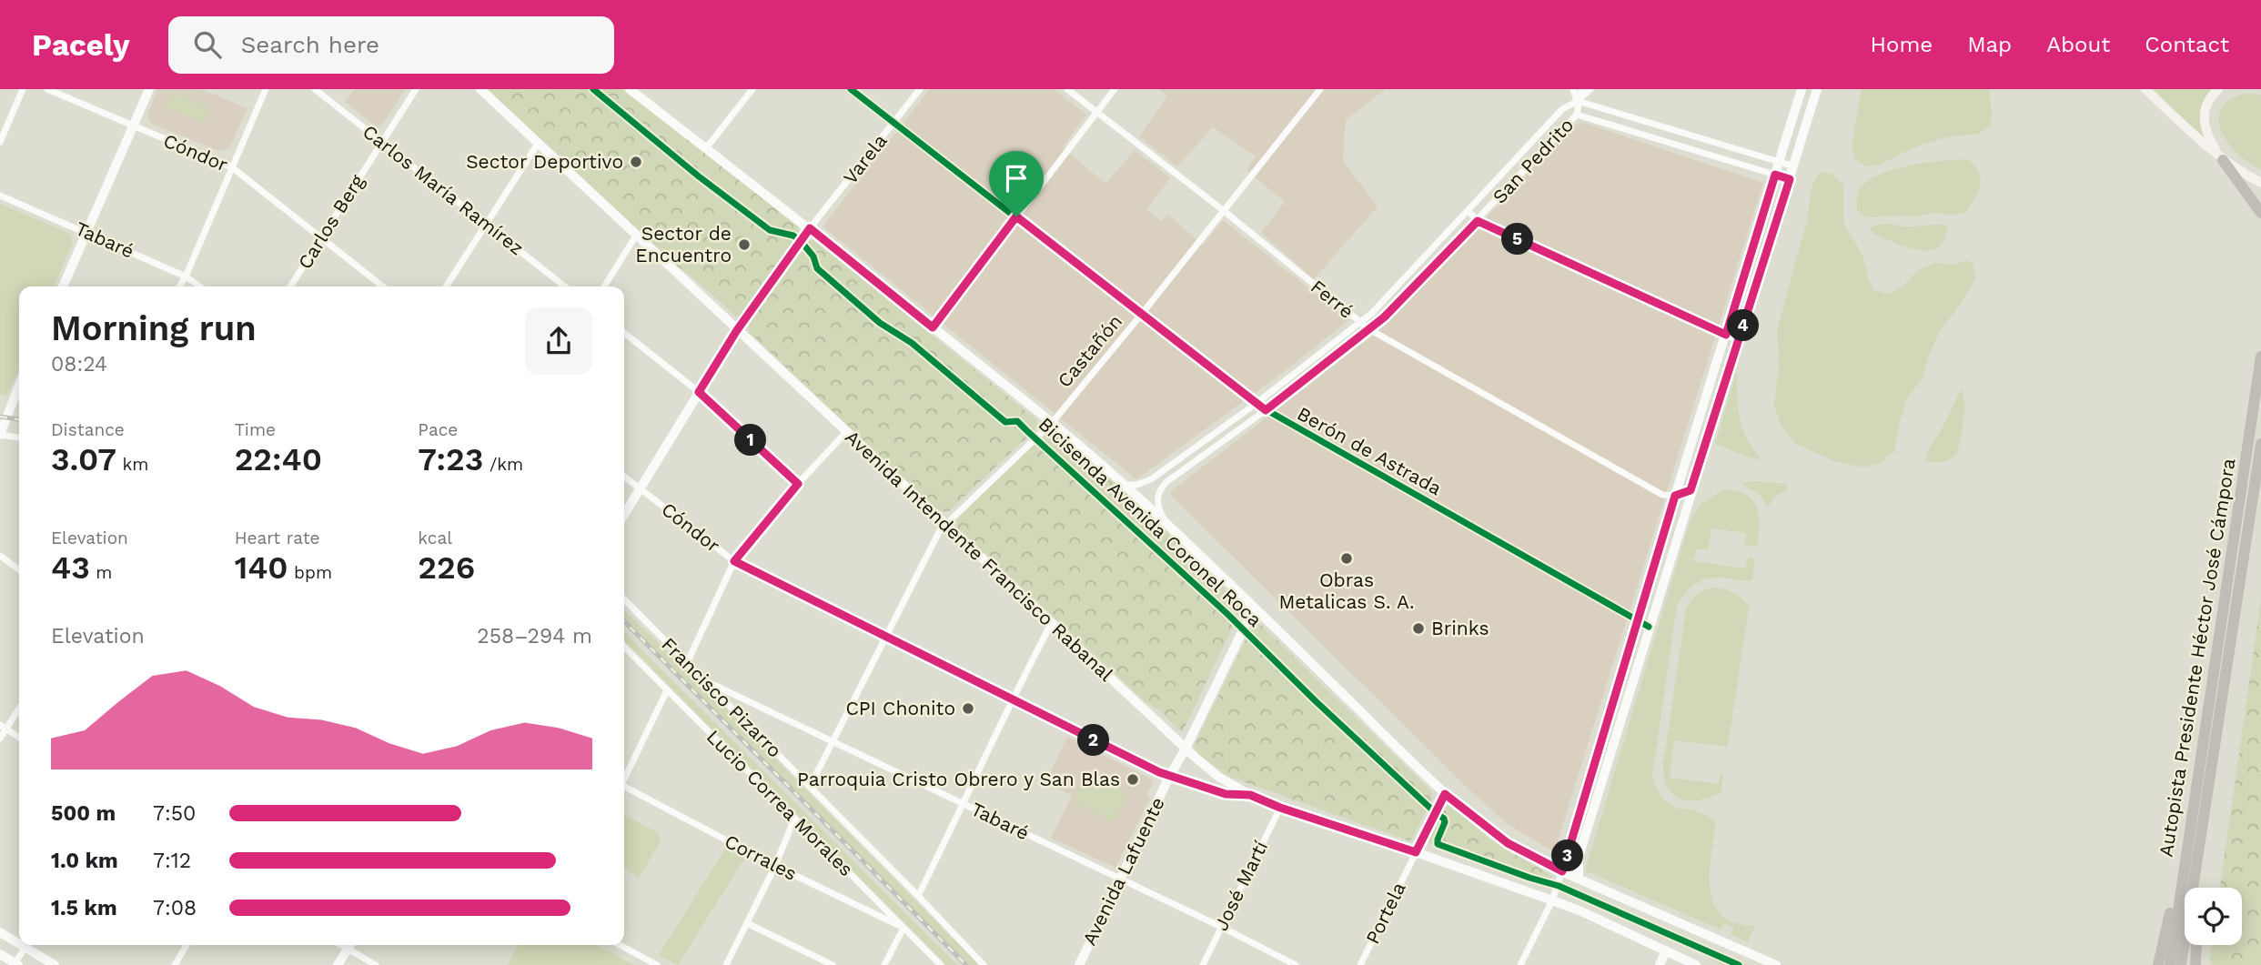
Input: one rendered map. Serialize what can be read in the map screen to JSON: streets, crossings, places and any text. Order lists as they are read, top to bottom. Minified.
{"streets":{"highway":["Autopista Presidente Héctor José Cámpora"],"main road":["Avenida Intendente Francisco Rabanal","Avenida Lafuente"],"street":["Cóndor","Varela","San Pedrito","Carlos María Ramírez","Carlos Berg","Tabaré","Ferré","Castañón","Berón de Astrada","Francisco Pizarro","Lucio Correa Morales","Corrales","José Martí","Portela"],"cycle path":["Bicisenda Avenida Coronel Roca"]},"crossings":[["Cóndor","Carlos Berg"],["Cóndor","Castañón"],["Cóndor","Avenida Intendente Francisco Rabanal"],["Cóndor","Avenida Lafuente"],["Varela","Berón de Astrada"],["San Pedrito","Ferré"],["San Pedrito","Berón de Astrada"],["Carlos María Ramírez","Carlos Berg"],["Tabaré","Castañón"],["Tabaré","Francisco Pizarro"],["Tabaré","Avenida Lafuente"],["Tabaré","José Martí"],["Ferré","Castañón"],["Castañón","Berón de Astrada"],["Castañón","Avenida Intendente Francisco Rabanal"],["Castañón","Francisco Pizarro"],["Avenida Intendente Francisco Rabanal","Avenida Lafuente"],["Avenida Intendente Francisco Rabanal","José Martí"],["Avenida Intendente Francisco Rabanal","Portela"],["Lucio Correa Morales","Corrales"]],"places":["Sector Deportivo","Sector de Encuentro","Obras Metalicas S. A.","Brinks","CPI Chonito","Parroquia Cristo Obrero y San Blas"],"page":{"header":"Pacely","search":"Search here","nav":["Home","Map","About","Contact"],"pins":["5","4","1","2","3"],"heading":["Morning run","08:24"],"stats":[["Distance","3.07 km"],["Time","22:40"],["Pace","7:23 /km"],["Elevation","43 m"],["Heart rate","140 bpm"],["kcal","226"]],"chart":["Elevation","258–294 m"],"list":[{"name":"500 m","note":"7:50"},{"name":"1.0 km","note":"7:12"},{"name":"1.5 km","note":"7:08"}]}}
